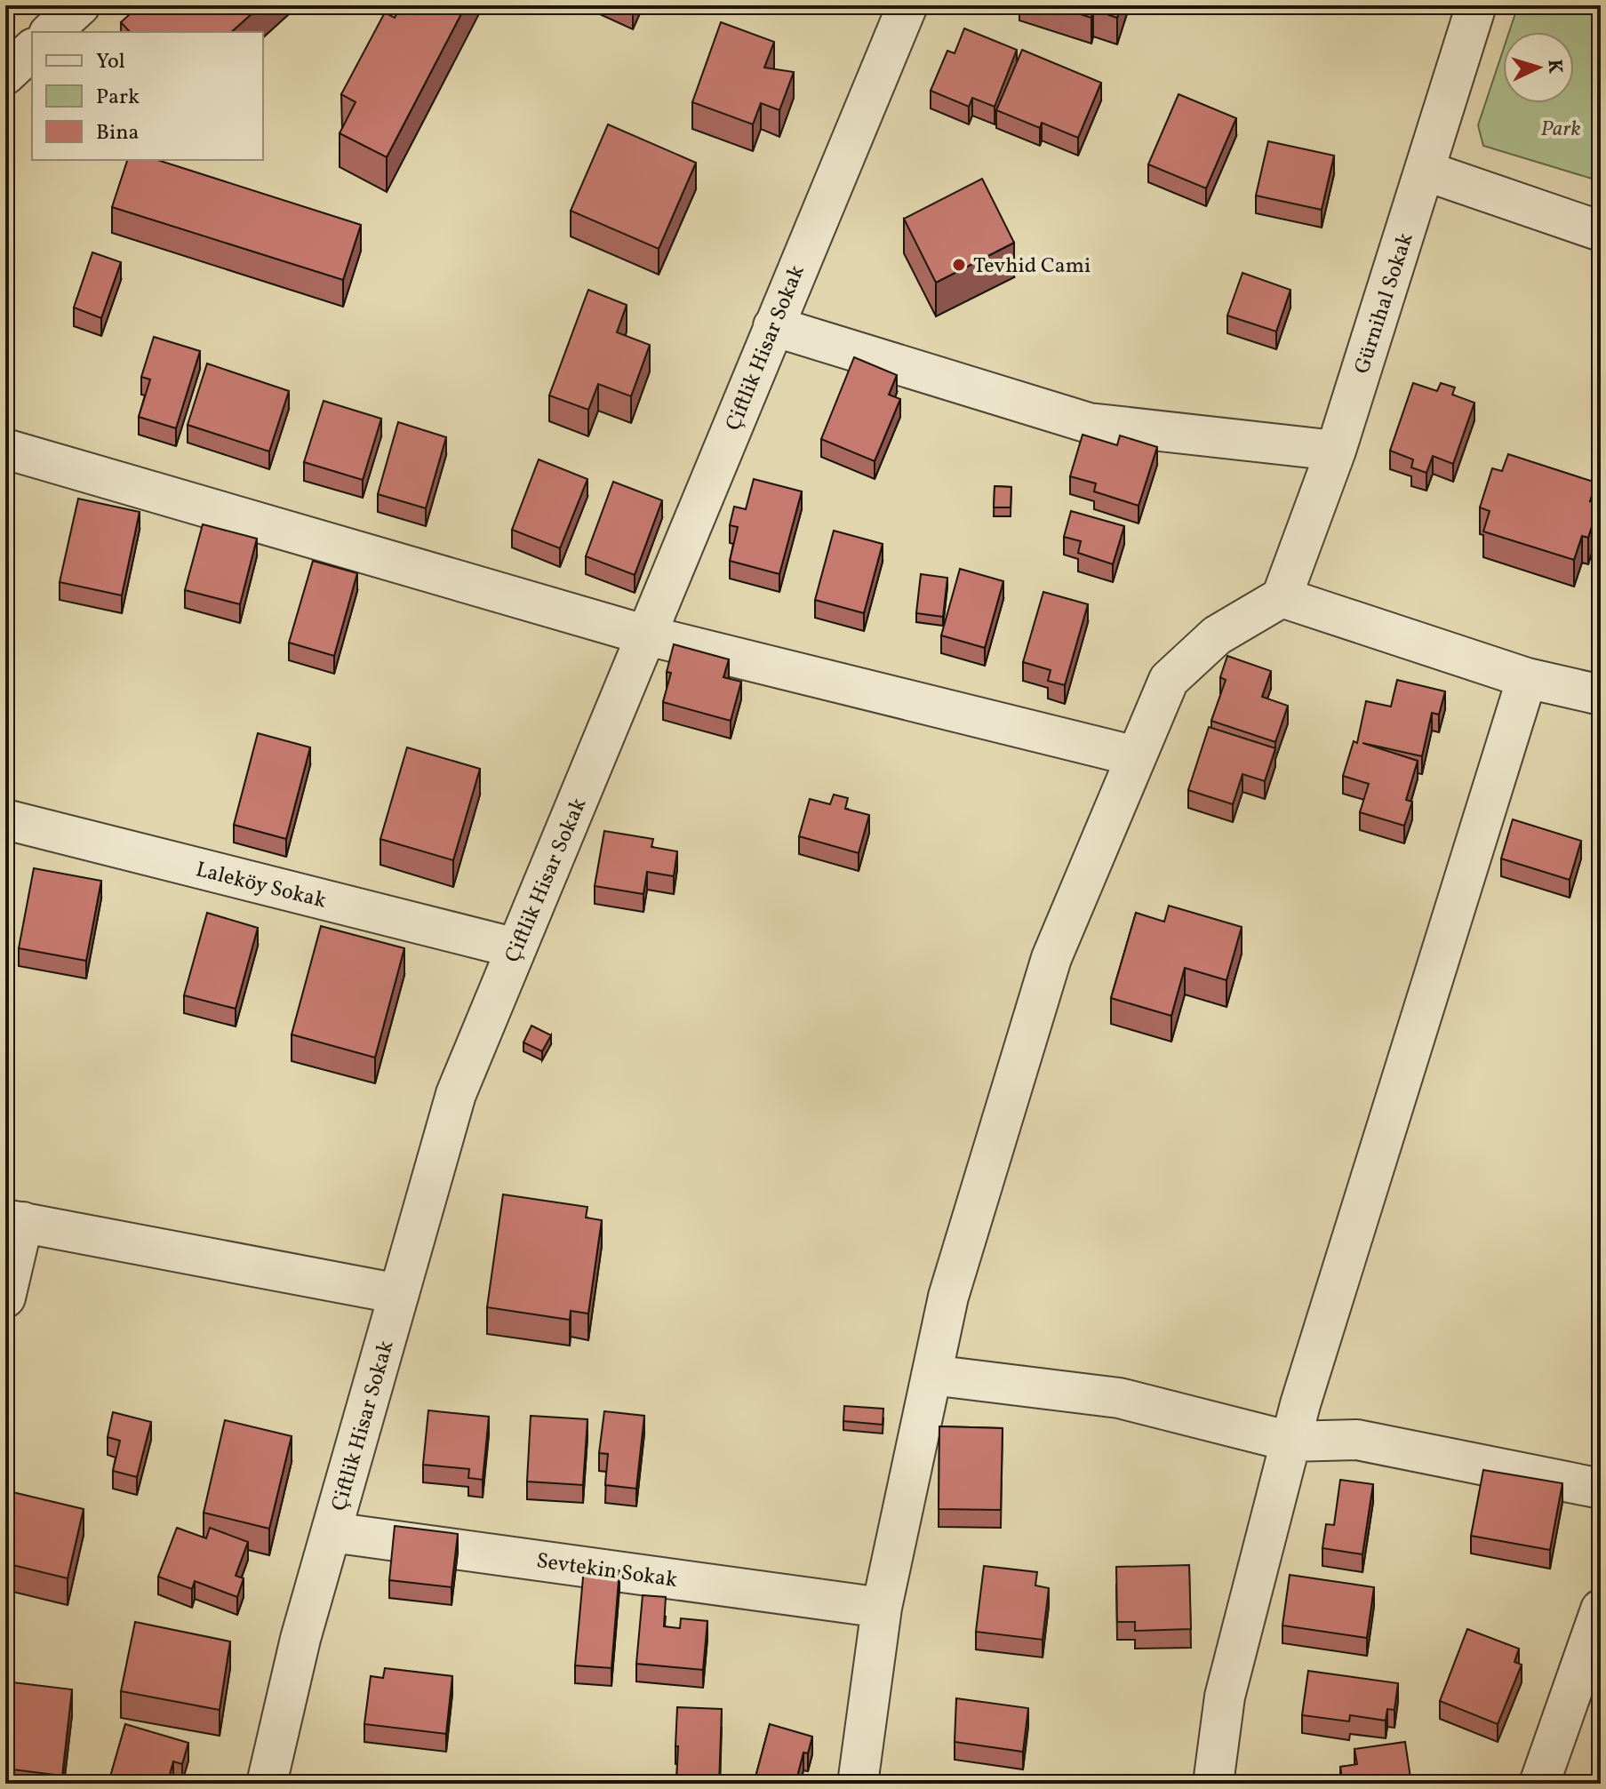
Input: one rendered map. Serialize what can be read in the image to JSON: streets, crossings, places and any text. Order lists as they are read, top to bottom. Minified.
{"streets":{"street":["Gürnihal Sokak","Çiftlik Hisar Sokak","Laleköy Sokak","Sevtekin Sokak"]},"crossings":[["Çiftlik Hisar Sokak","Laleköy Sokak"],["Çiftlik Hisar Sokak","Sevtekin Sokak"]],"parks":["Park"],"places":["Tevhid Cami"],"legend":["Yol","Park","Bina"],"north":"right"}
